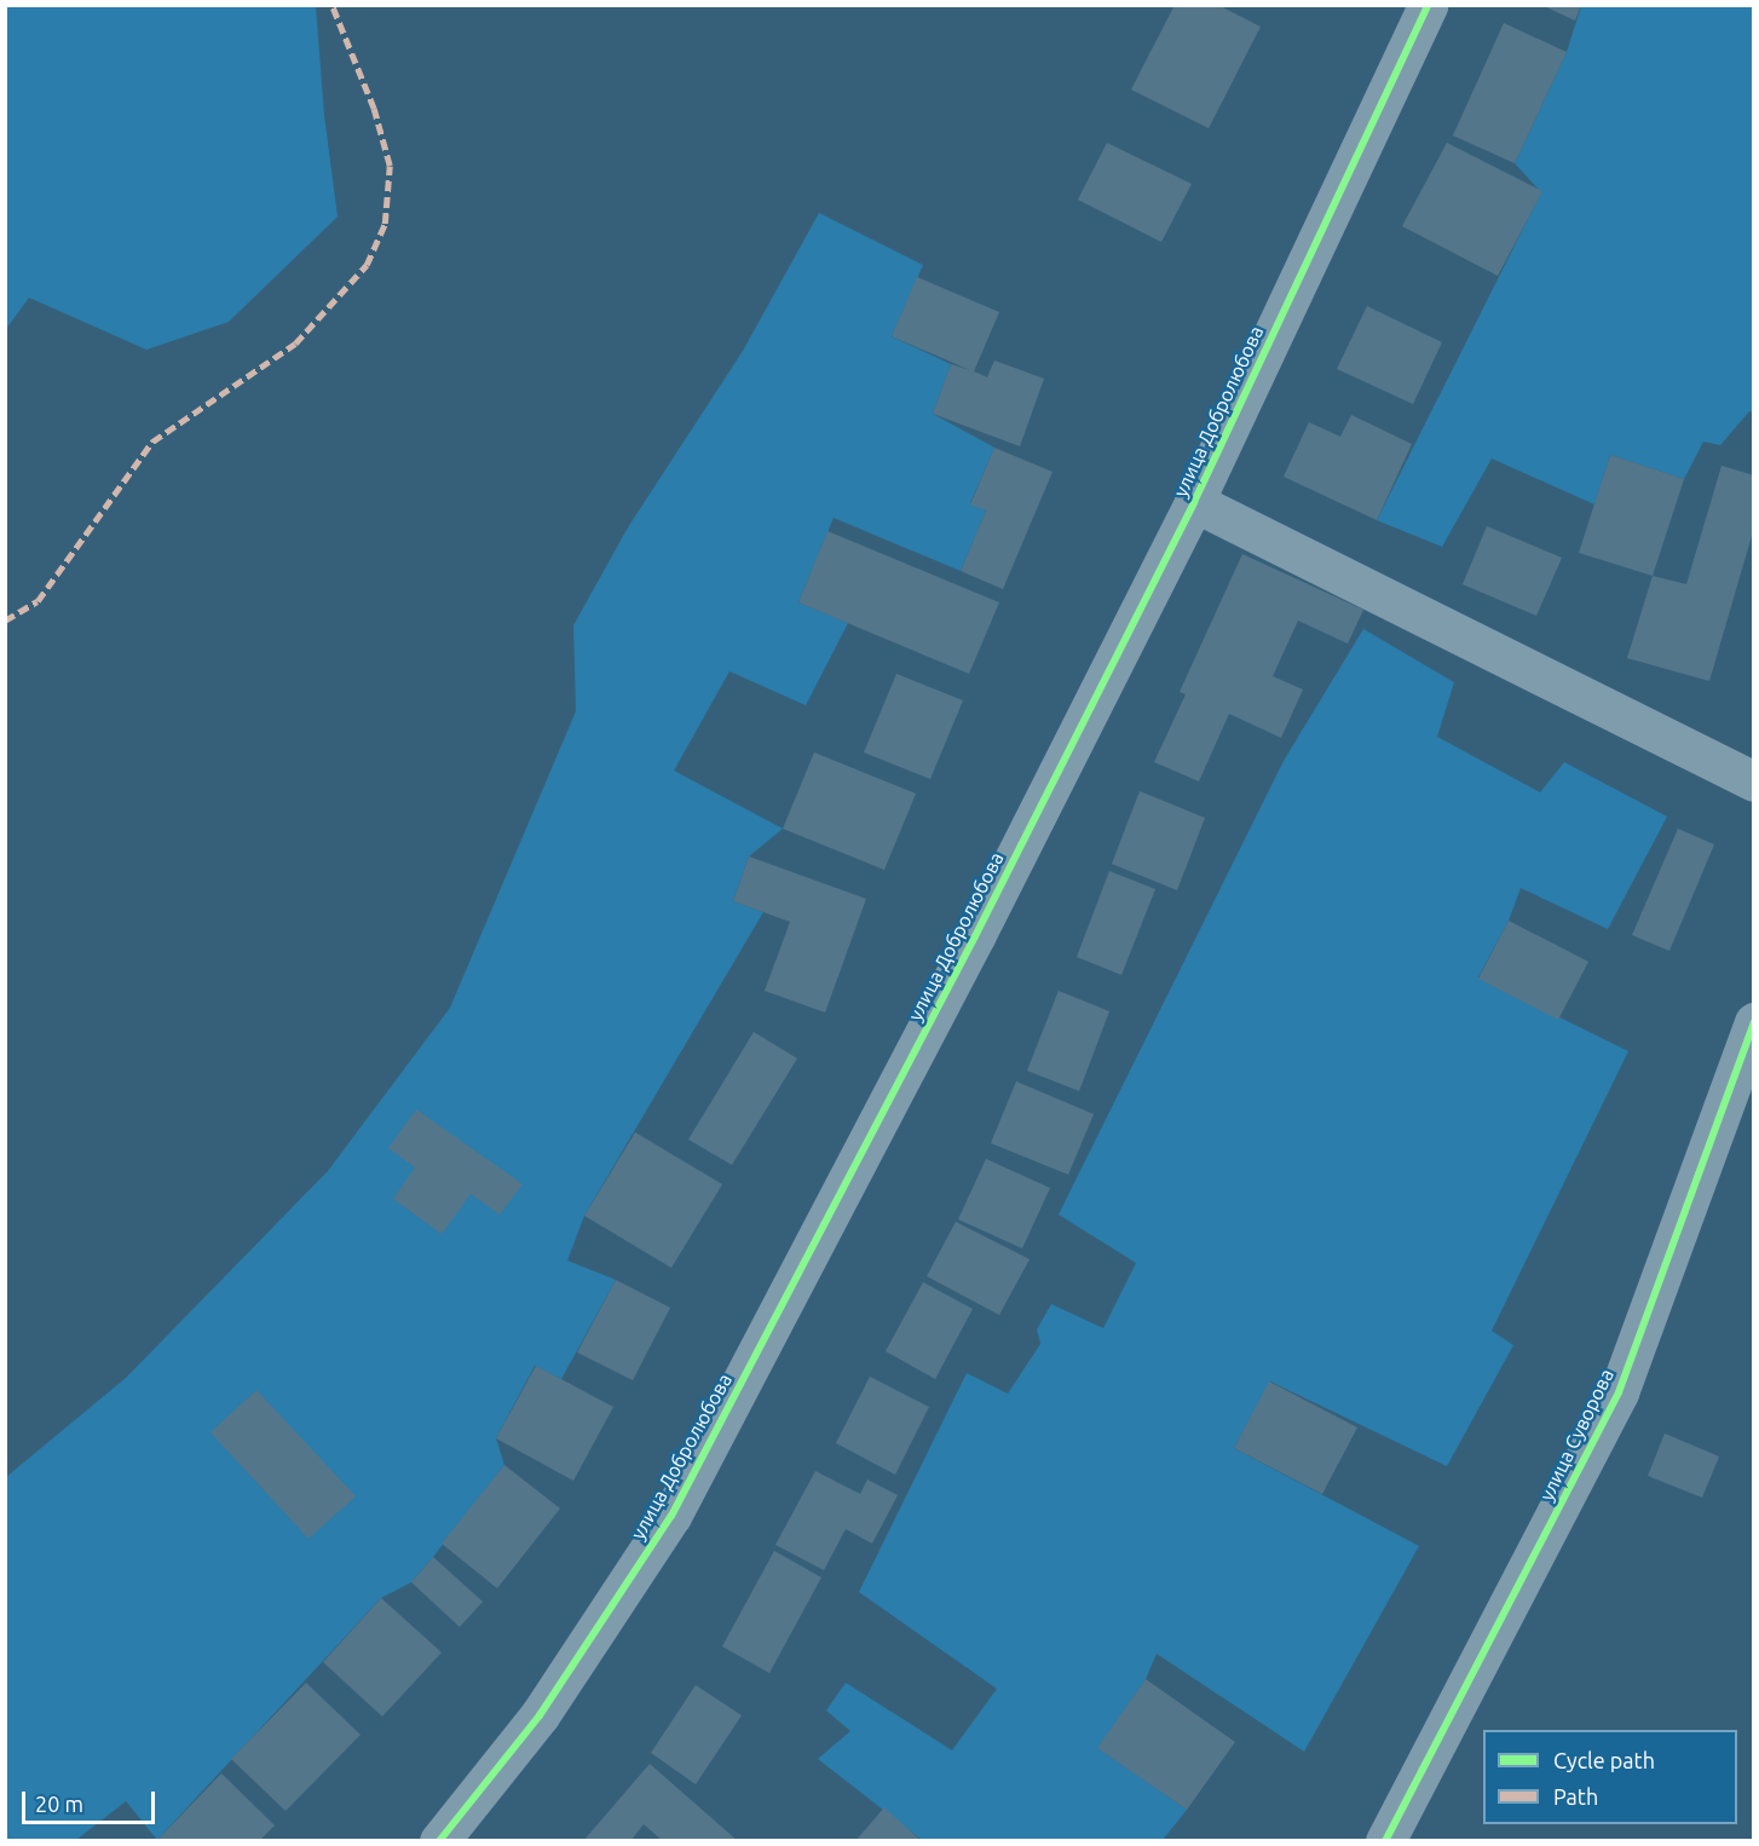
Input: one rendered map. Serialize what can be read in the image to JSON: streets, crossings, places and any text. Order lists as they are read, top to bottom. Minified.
{"streets":{"street":["улица Добролюбова","улица Суворова"]},"legend":["Cycle path","Path"],"scale_bar":"20 m"}
